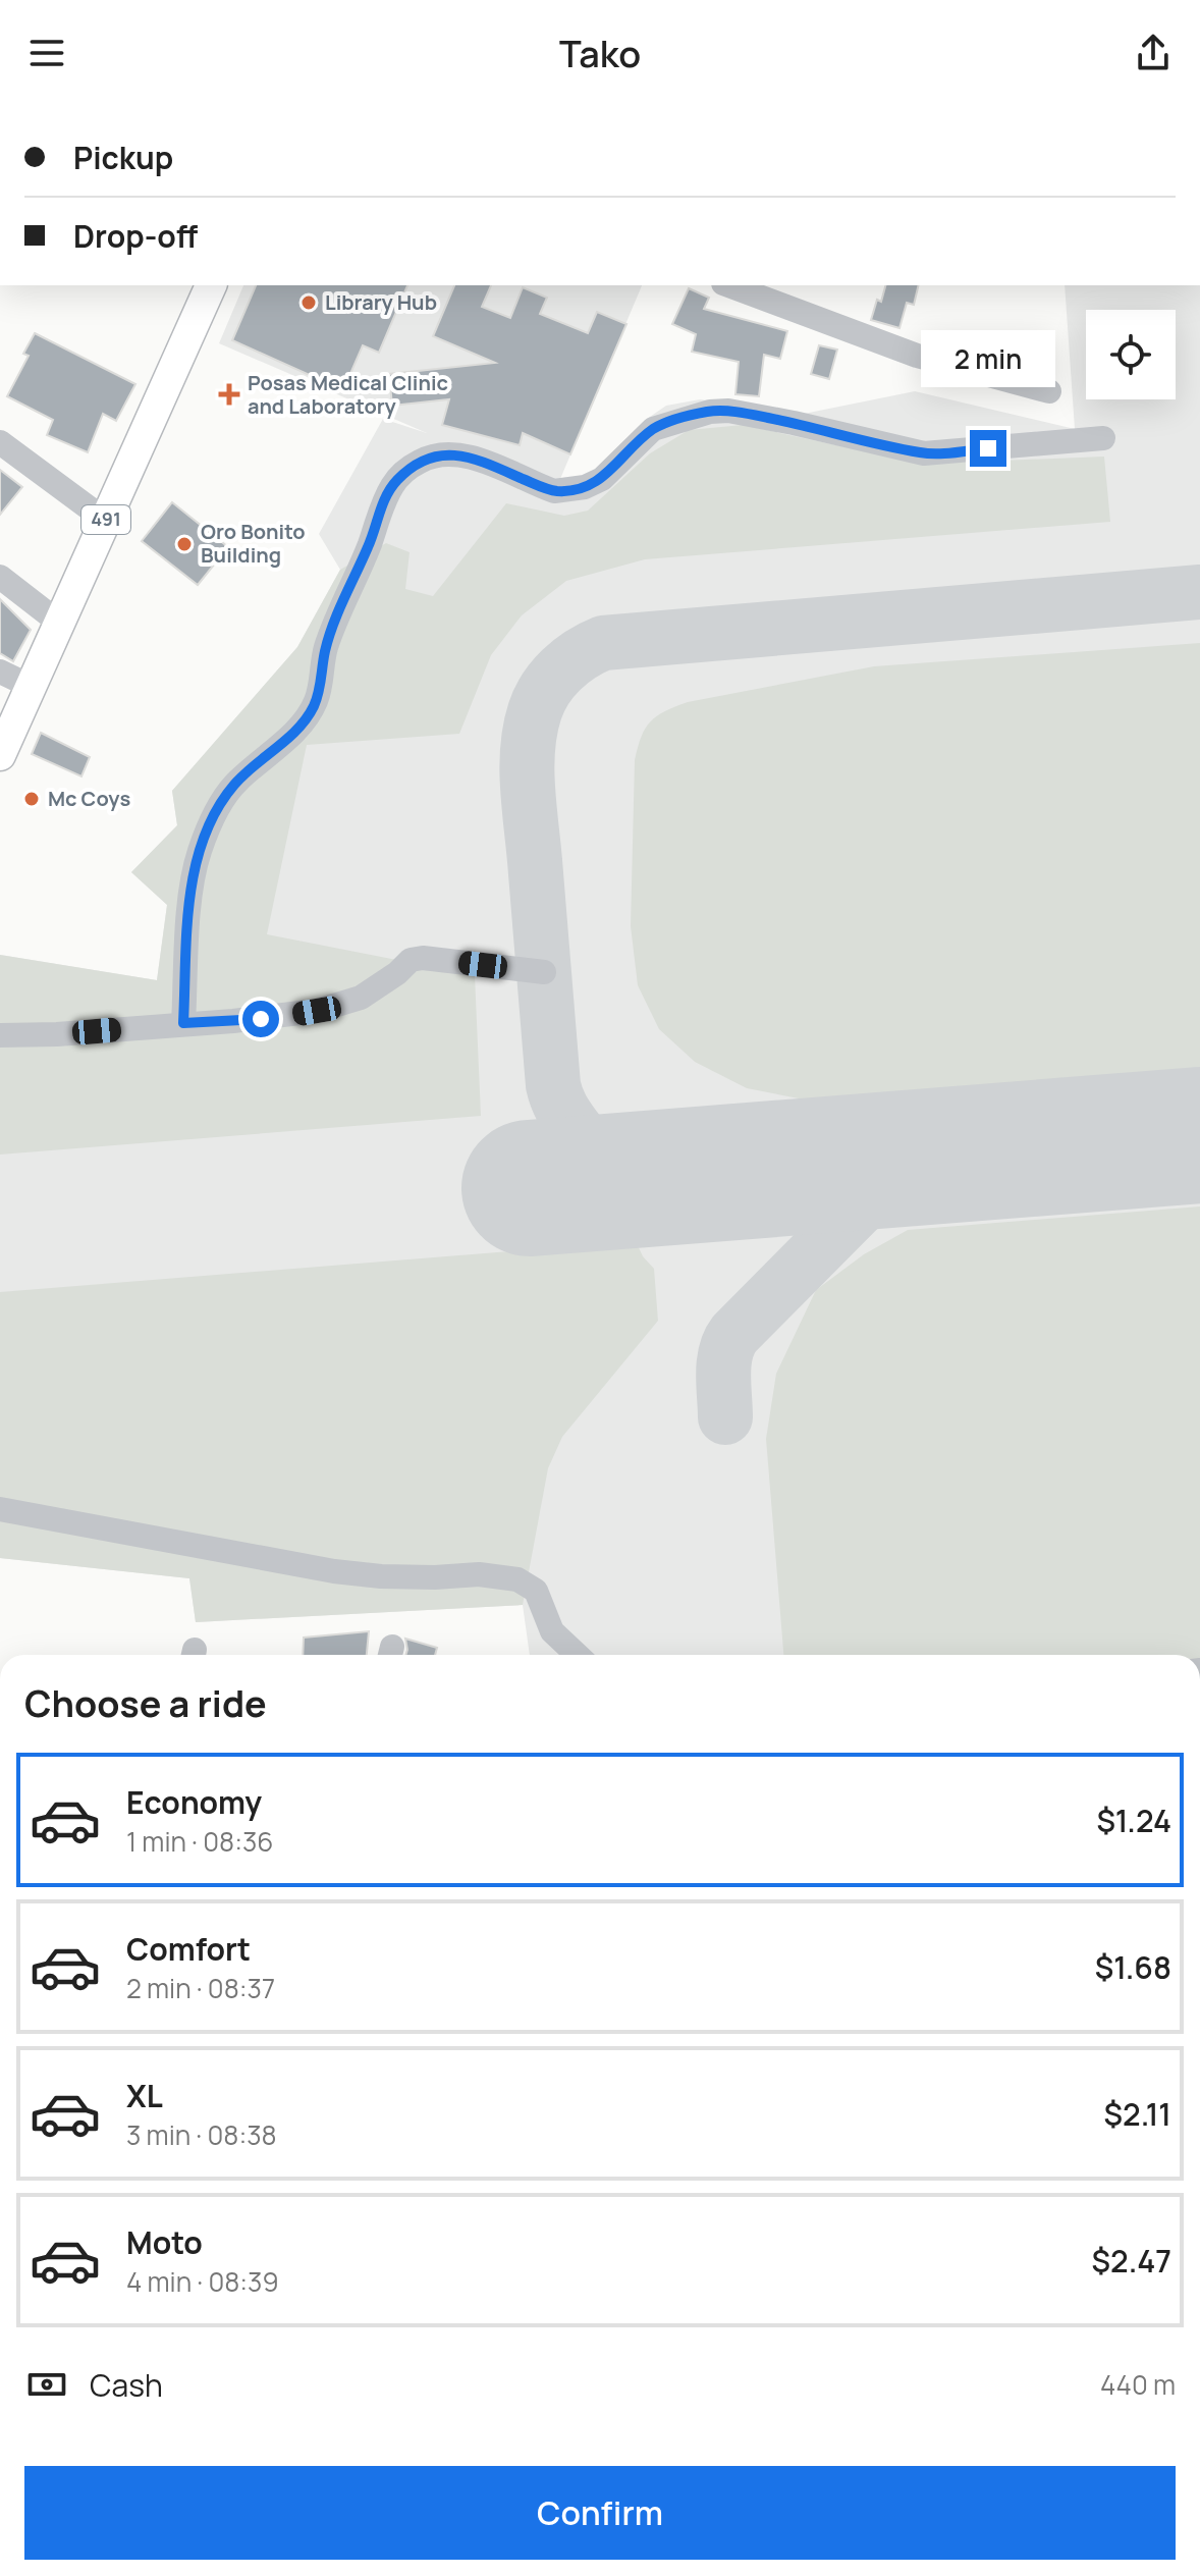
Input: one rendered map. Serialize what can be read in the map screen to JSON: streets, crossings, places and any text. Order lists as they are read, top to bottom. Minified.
{"streets":{"main road":["491"]},"places":{"other":["Library Hub","Oro Bonito Building","Mc Coys"],"health":["Posas Medical Clinic and Laboratory"]},"page":{"header":"Tako","banner":["Pickup","Drop-off"],"bubble":"2 min","heading":"Choose a ride","list":[{"name":"Economy","note":"1 min · 08:36","value":"$1.24"},{"name":"Comfort","note":"2 min · 08:37","value":"$1.68"},{"name":"XL","note":"3 min · 08:38","value":"$2.11"},{"name":"Moto","note":"4 min · 08:39","value":"$2.47"}],"pay":["Cash","440 m"],"buttons":"Confirm"}}
